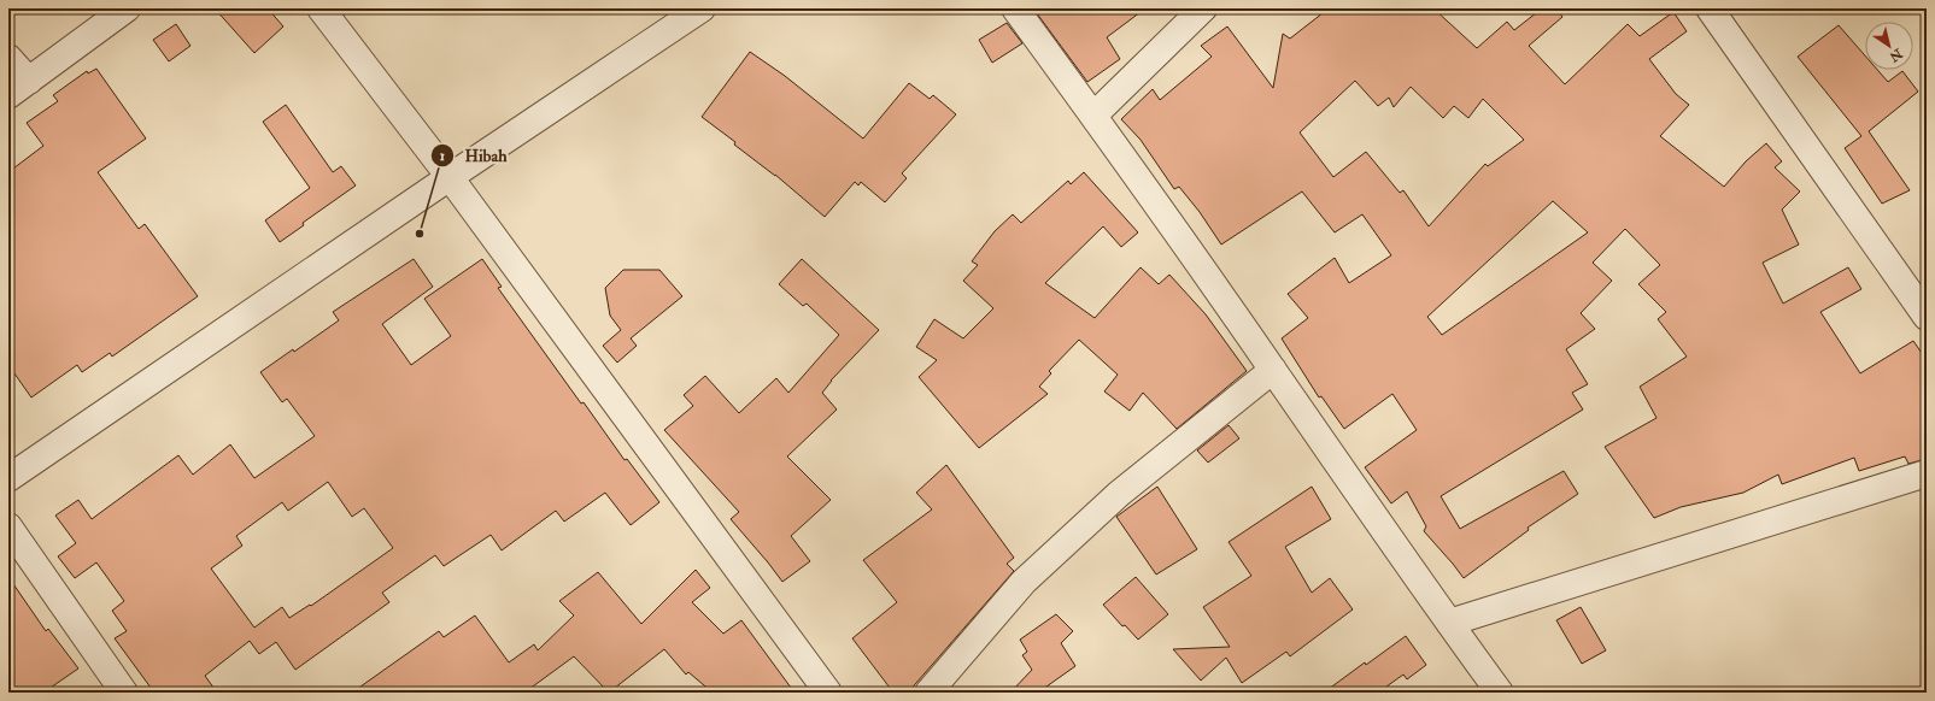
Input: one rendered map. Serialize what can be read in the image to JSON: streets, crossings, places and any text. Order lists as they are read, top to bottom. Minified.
{"places":["Hibah"],"north":"bottom right"}
